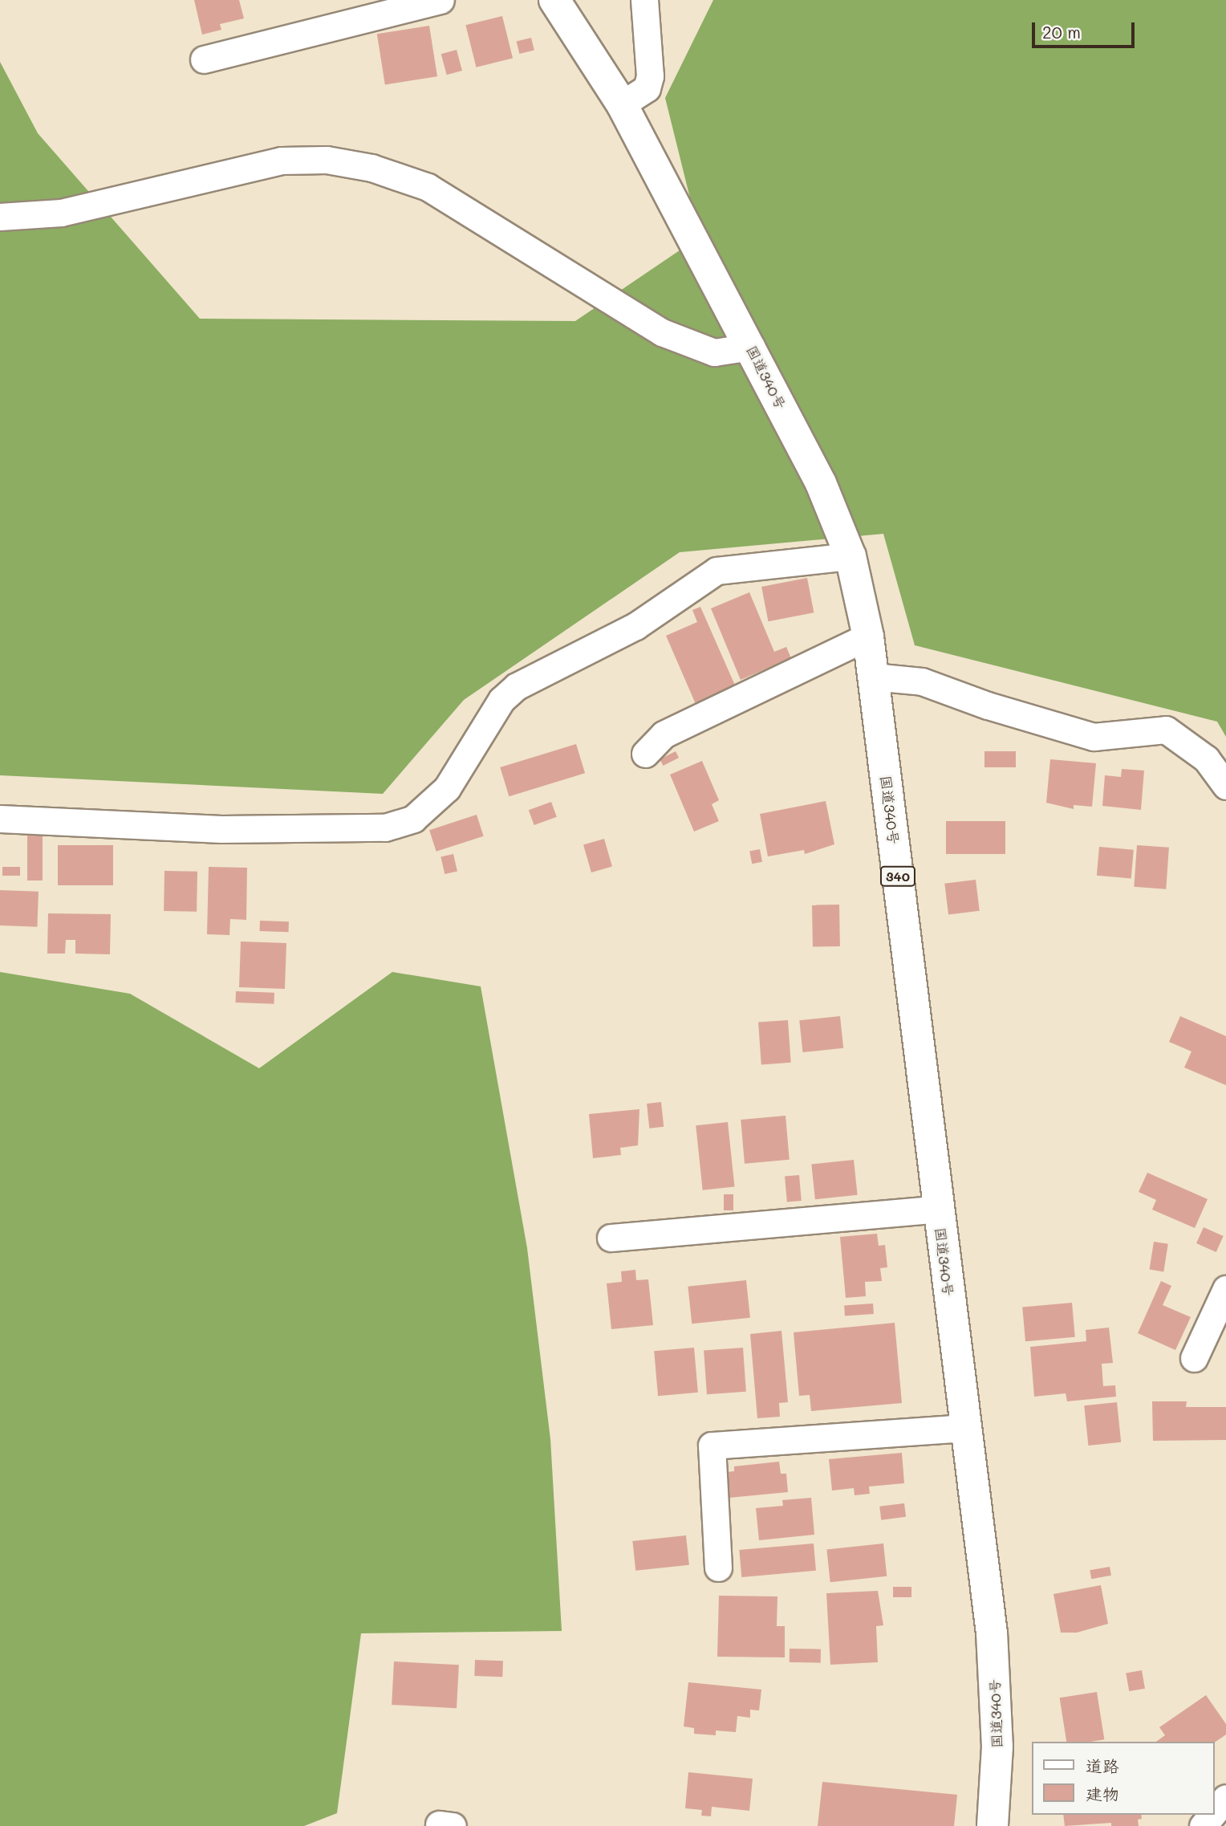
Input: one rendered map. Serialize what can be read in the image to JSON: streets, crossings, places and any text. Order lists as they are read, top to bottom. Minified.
{"streets":{"highway":["国道340号","340"]},"legend":["道路","建物"],"scale_bar":"20 m"}
